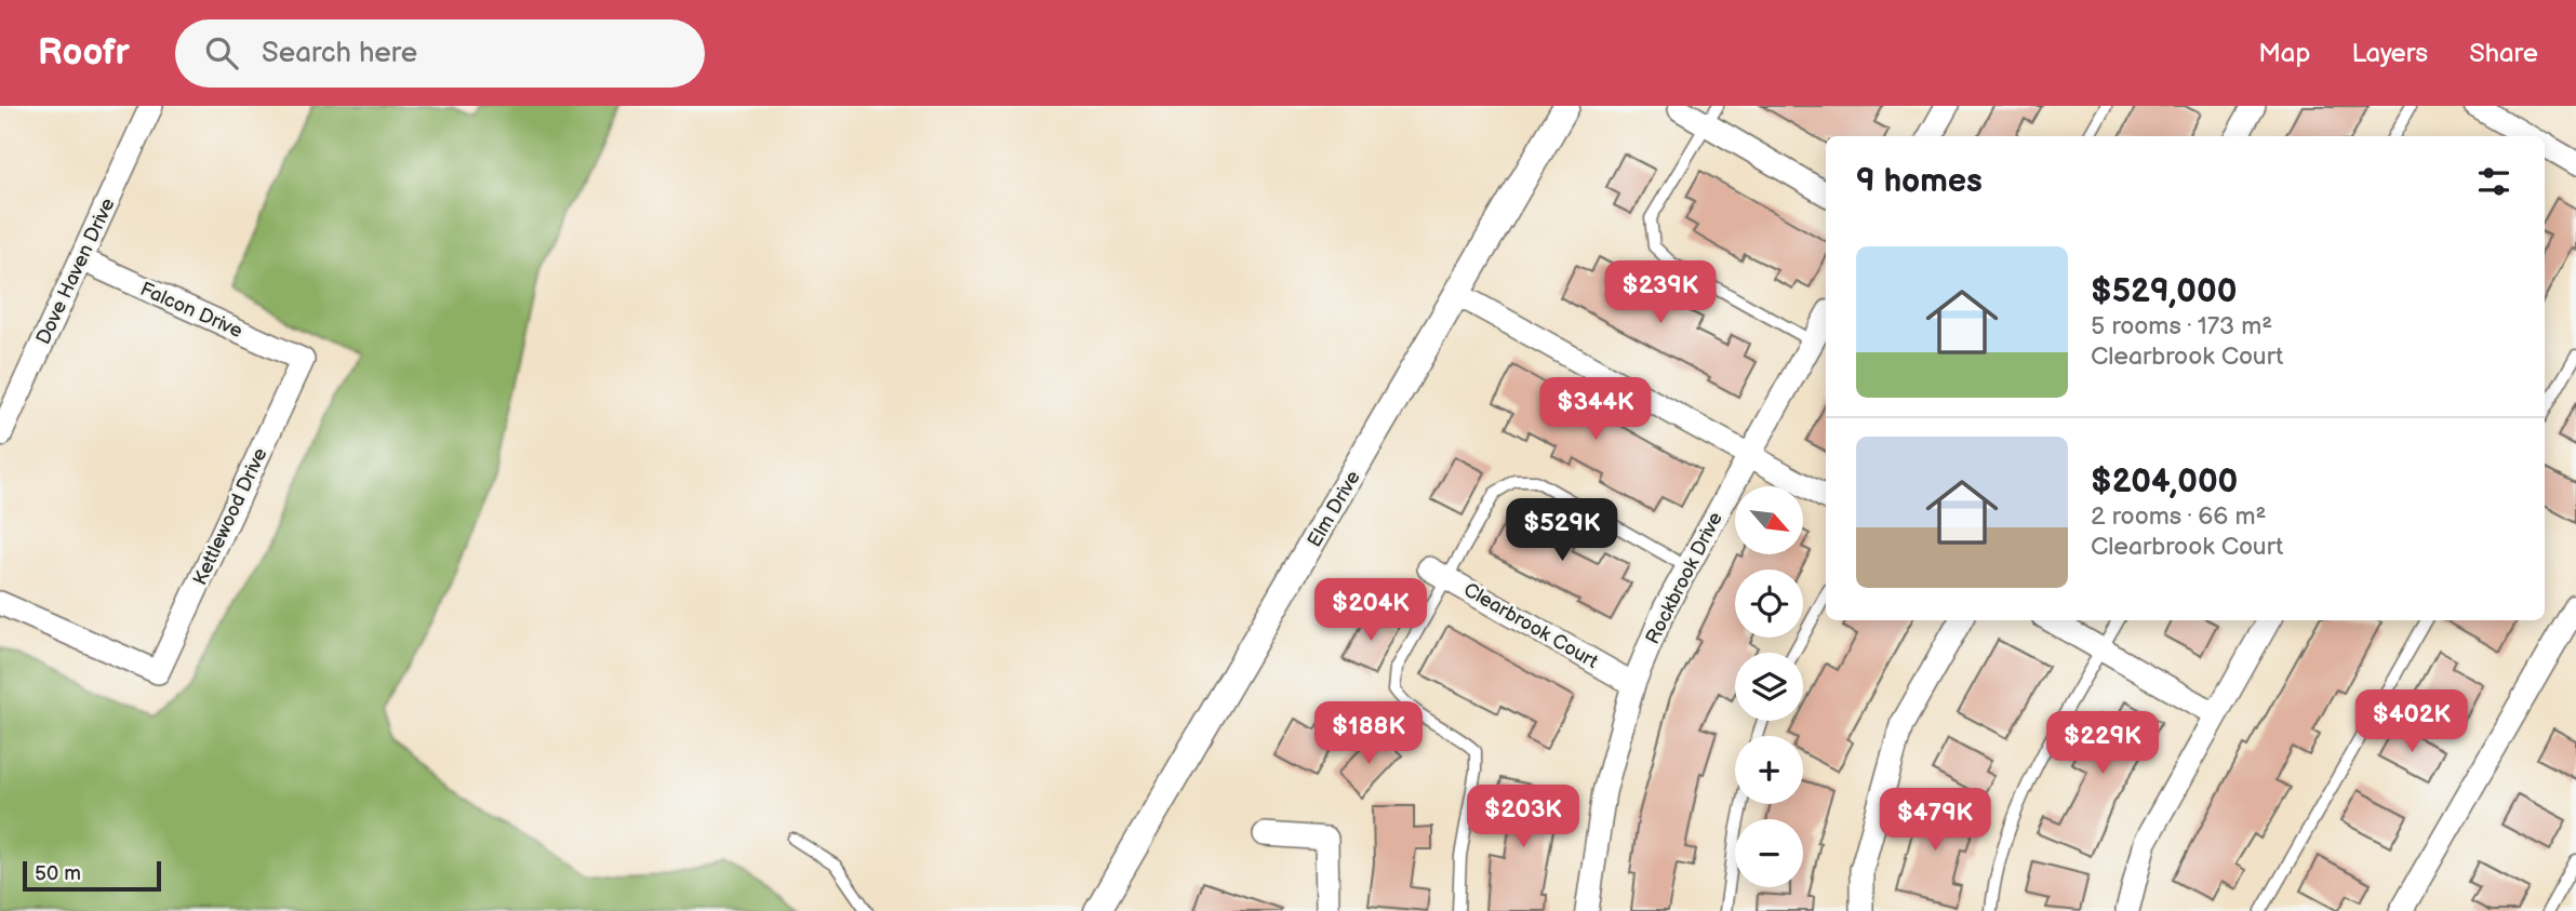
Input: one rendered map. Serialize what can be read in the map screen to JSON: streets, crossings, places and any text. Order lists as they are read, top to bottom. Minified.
{"streets":{"street":["Dove Haven Drive","Falcon Drive","Elm Drive","Kettlewood Drive","Rockbrook Drive","Clearbrook Court"]},"crossings":[["Dove Haven Drive","Falcon Drive"],["Falcon Drive","Kettlewood Drive"],["Rockbrook Drive","Clearbrook Court"]],"scale_bar":"50 m","north":"bottom right","page":{"header":"Roofr","search":"Search here","nav":["Map","Layers","Share"],"heading":"9 homes","list":[{"name":"$529,000","note":"5 rooms · 173 m² · Clearbrook Court"},{"name":"$204,000","note":"2 rooms · 66 m² · Clearbrook Court"}],"price":["$239K","$344K","$529K","$204K","$402K","$188K","$229K","$203K","$479K"],"map_buttons":["+","−"],"scale":"50 m"}}
